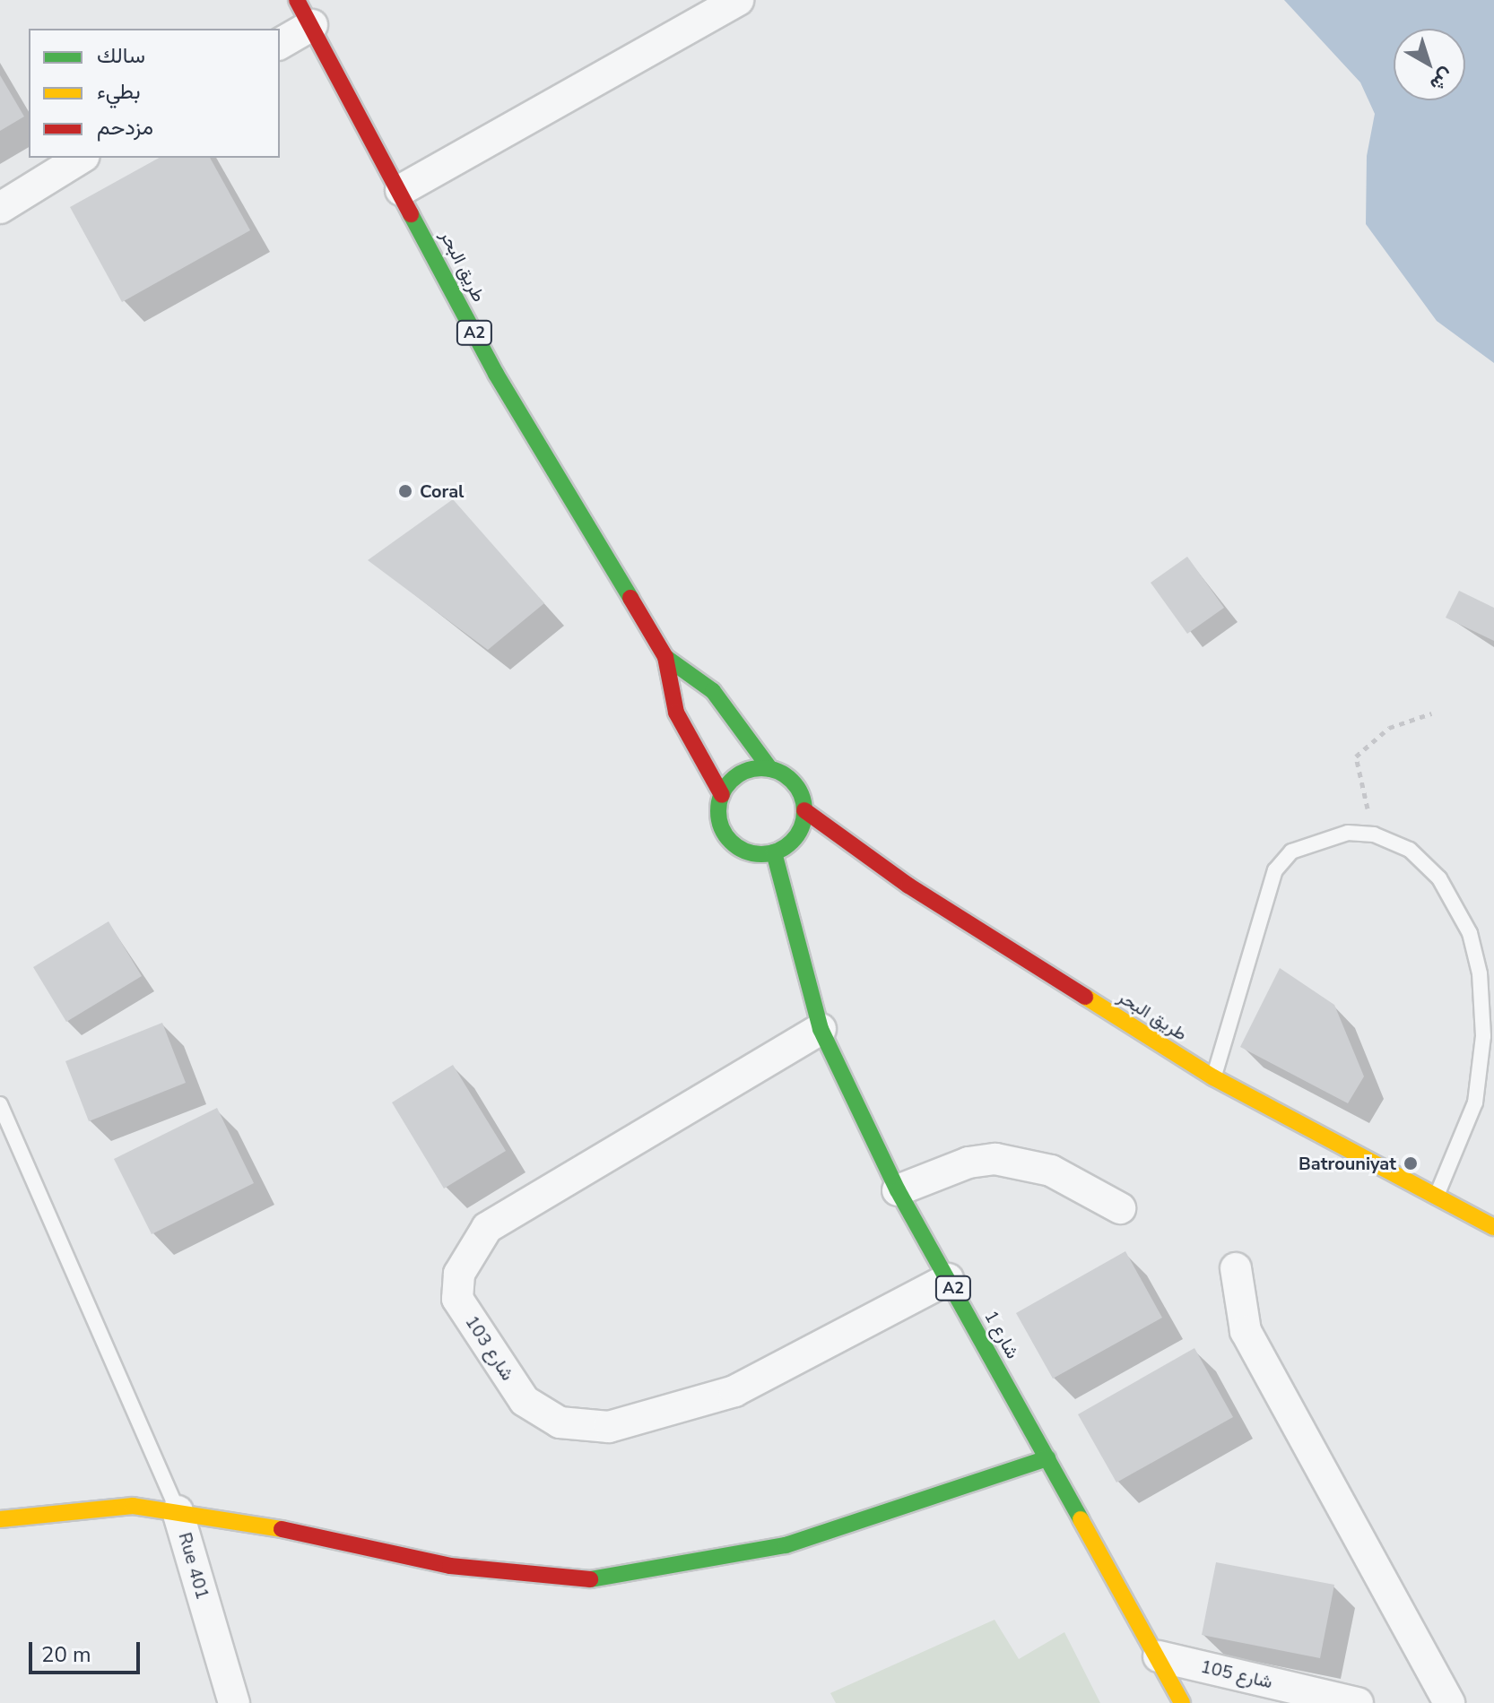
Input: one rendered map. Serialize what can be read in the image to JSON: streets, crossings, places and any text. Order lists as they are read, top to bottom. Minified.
{"streets":{"main road":["طريق البحر","A2","شارع 1"],"street":["شارع 103","Rue 401","شارع 105"]},"crossings":[["طريق البحر","A2"],["طريق البحر","شارع 1"],["A2","شارع 1"],["شارع 1","شارع 103"],["شارع 1","شارع 105"]],"places":["Coral","Batrouniyat"],"legend":["سالك","بطيء","مزدحم"],"scale_bar":"20 m","north":"bottom right"}
